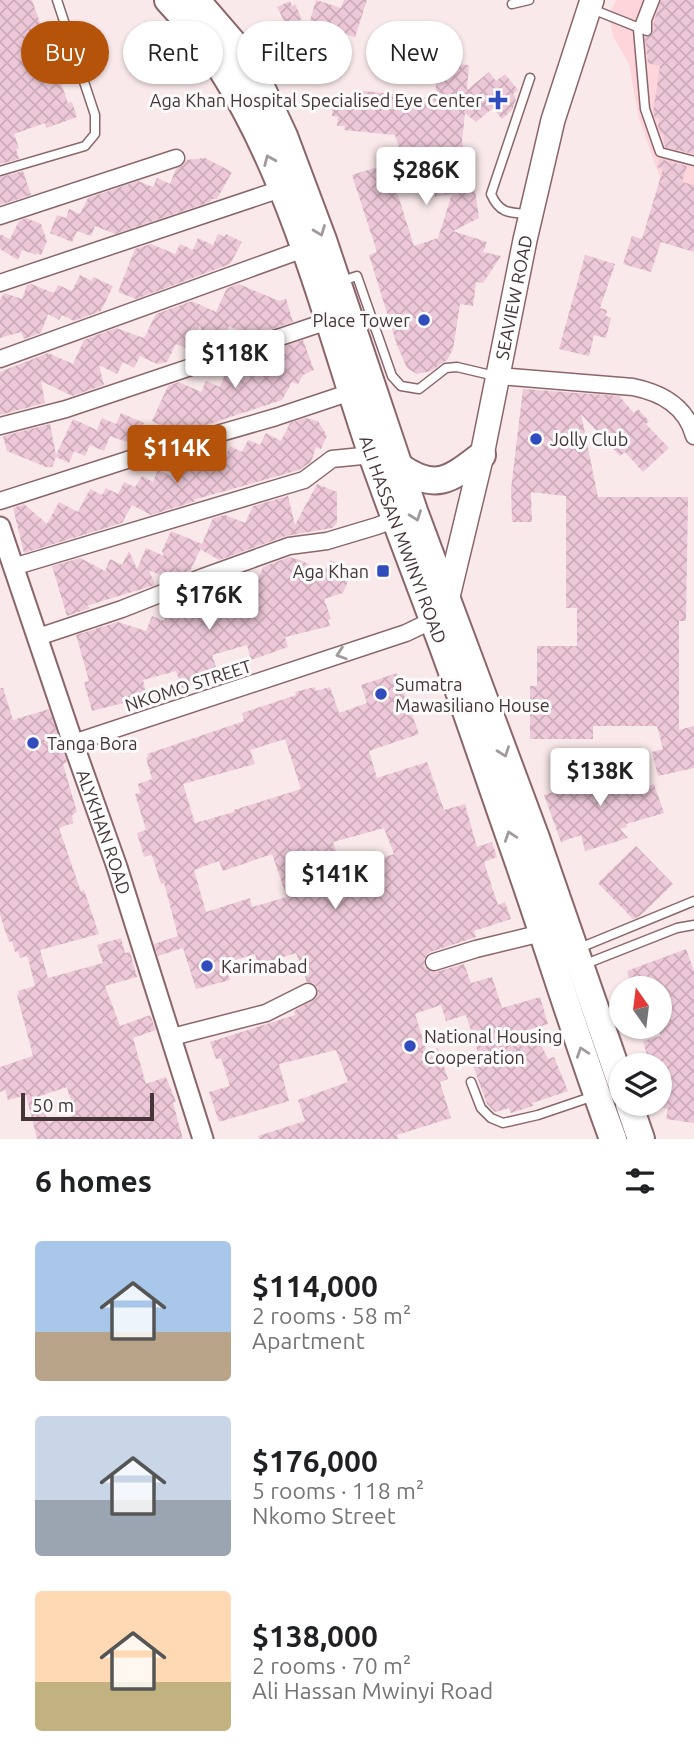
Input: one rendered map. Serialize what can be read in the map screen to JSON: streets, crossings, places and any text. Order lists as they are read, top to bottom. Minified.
{"streets":{"highway":["ALI HASSAN MWINYI ROAD"],"main road":["SEAVIEW ROAD"],"street":["NKOMO STREET","ALYKHAN ROAD"]},"crossings":[["SEAVIEW ROAD","ALI HASSAN MWINYI ROAD"],["SEAVIEW ROAD","NKOMO STREET"],["ALI HASSAN MWINYI ROAD","NKOMO STREET"],["NKOMO STREET","ALYKHAN ROAD"]],"places":{"health":["Aga Khan Hospital Specialised Eye Center"],"other":["Place Tower","Jolly Club","Sumatra Mawasiliano House","Tanga Bora","Karimabad","National Housing Cooperation"],"transit":["Aga Khan"]},"scale_bar":"50 m","north":"top","page":{"chip":["Buy","Rent","Filters","New"],"price":["$286K","$118K","$114K","$176K","$138K","$141K"],"scale":"50 m","heading":"6 homes","list":[{"name":"$114,000","note":"2 rooms · 58 m² · Apartment"},{"name":"$176,000","note":"5 rooms · 118 m² · Nkomo Street"},{"name":"$138,000","note":"2 rooms · 70 m² · Ali Hassan Mwinyi Road"}]}}
